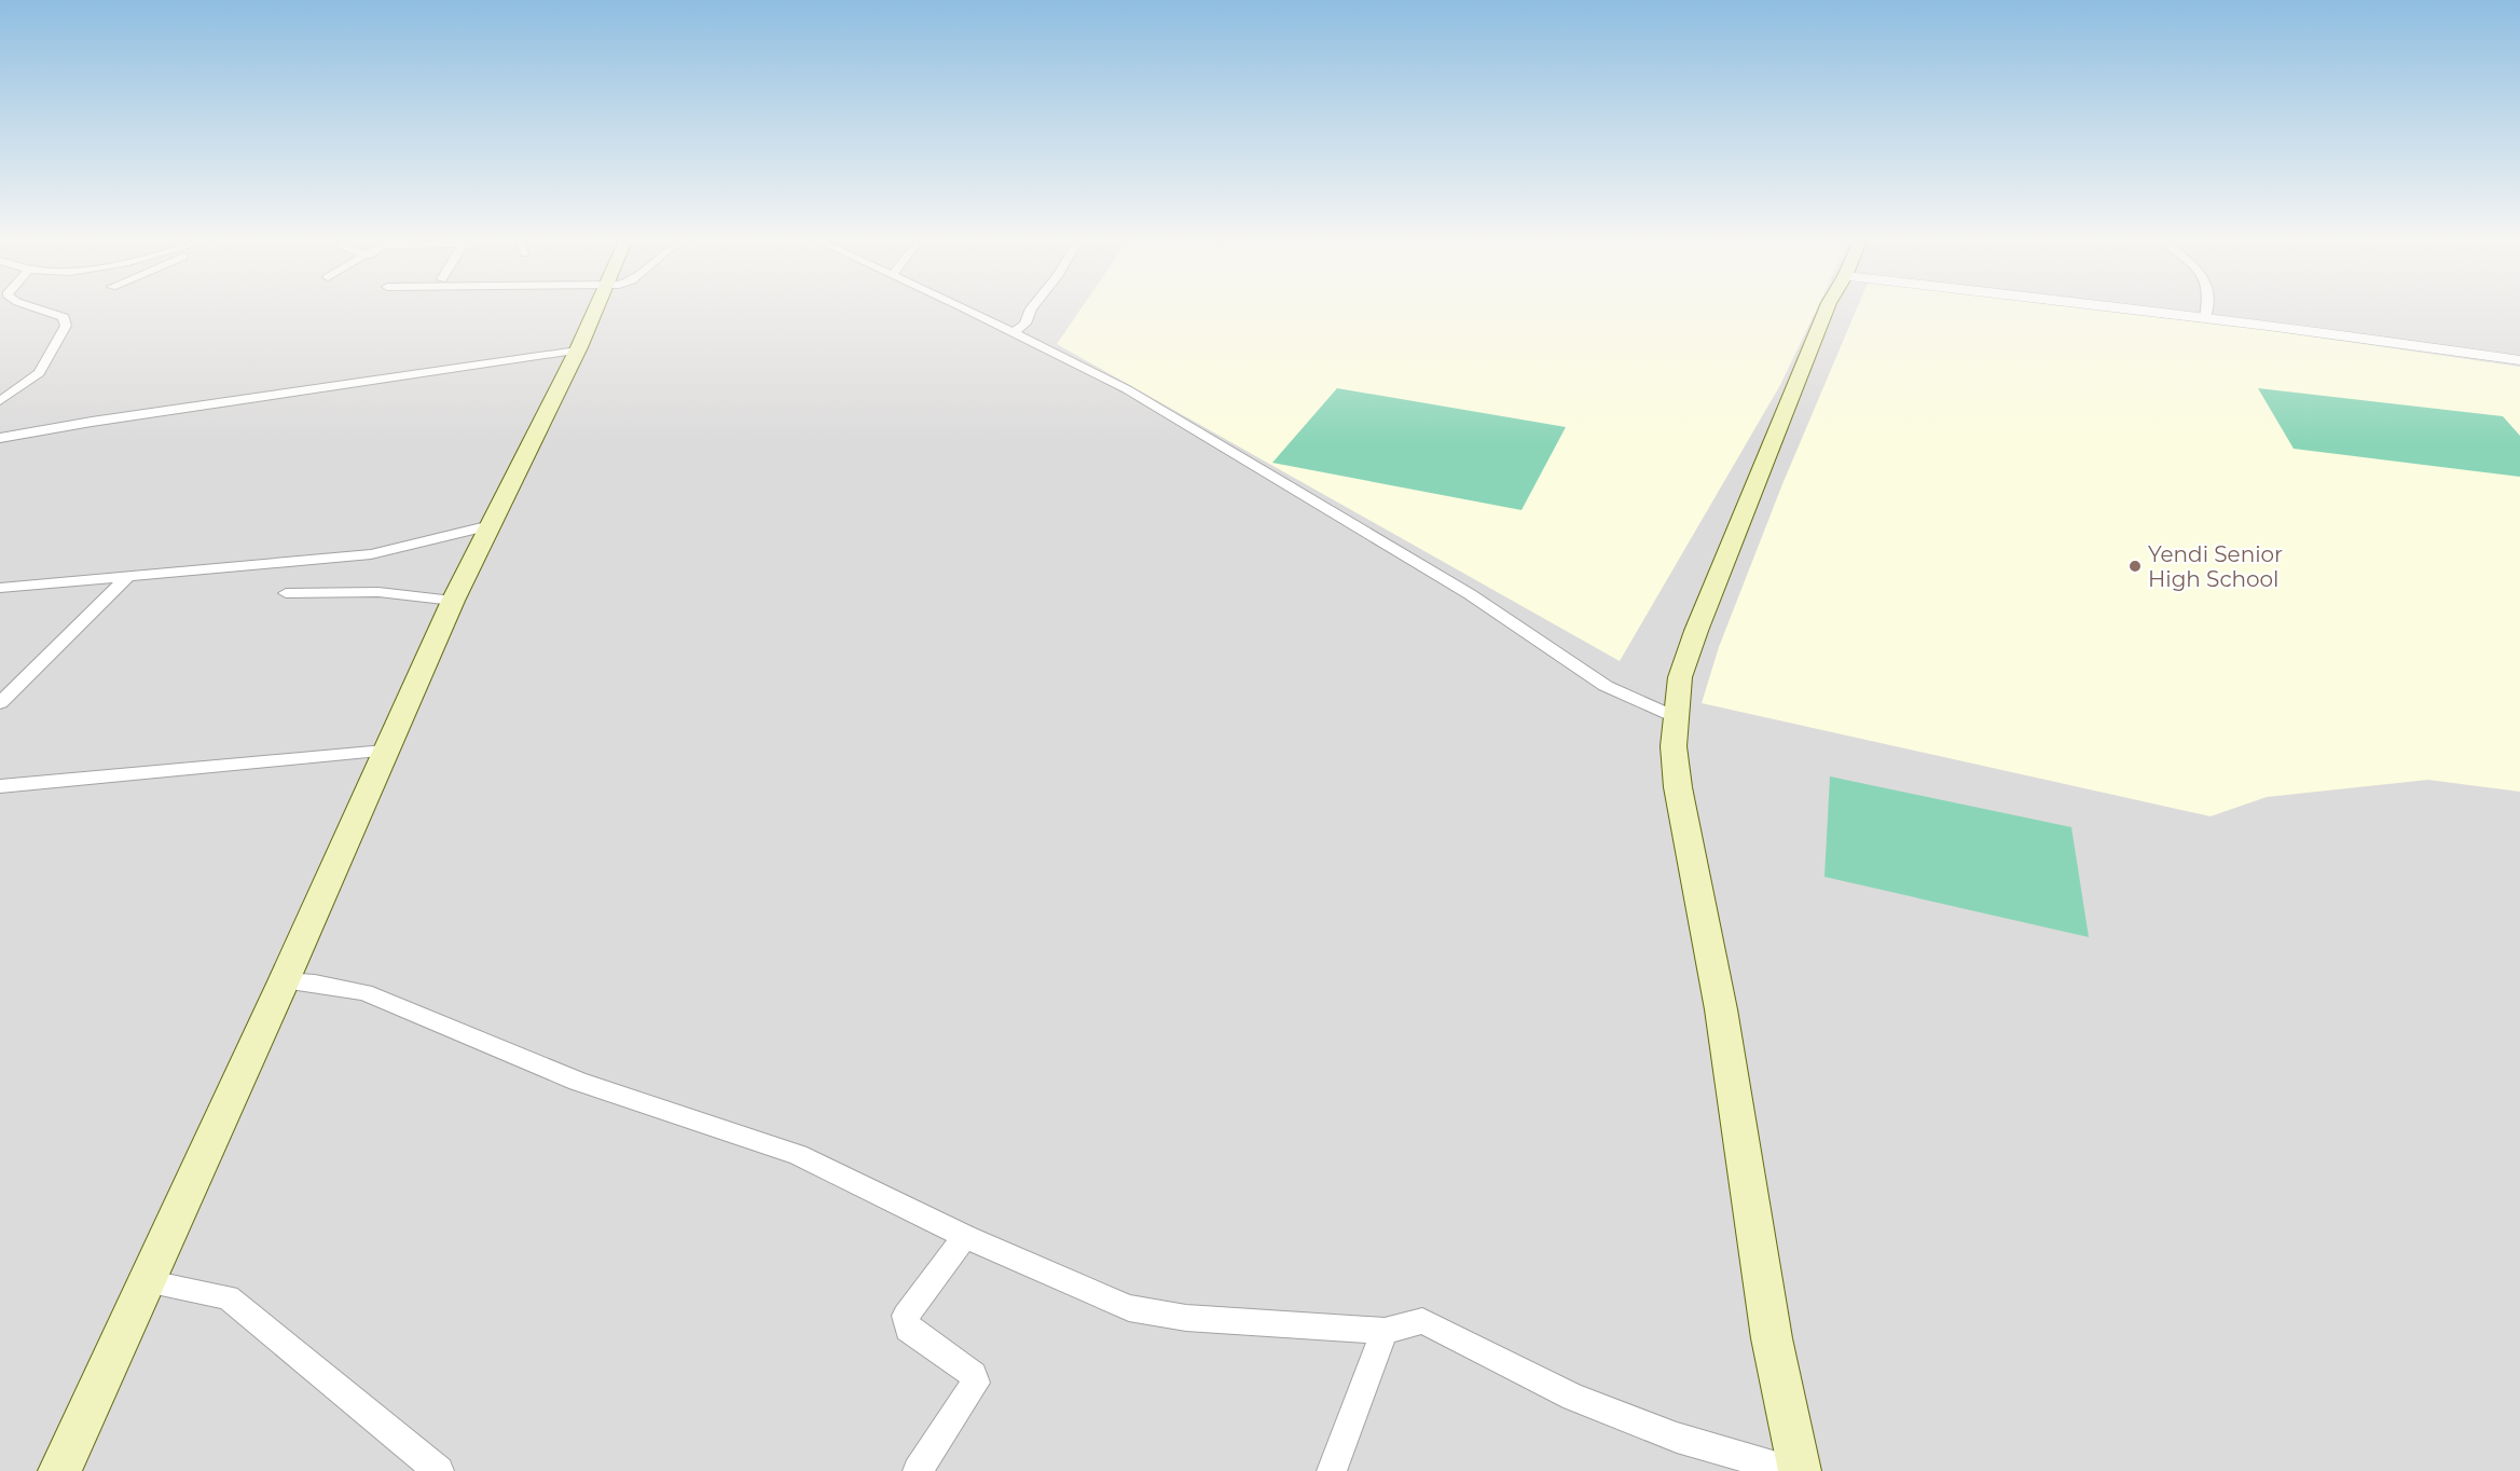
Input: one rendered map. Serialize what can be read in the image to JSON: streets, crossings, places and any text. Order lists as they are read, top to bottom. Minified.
{"places":["Yendi Senior High School"]}
